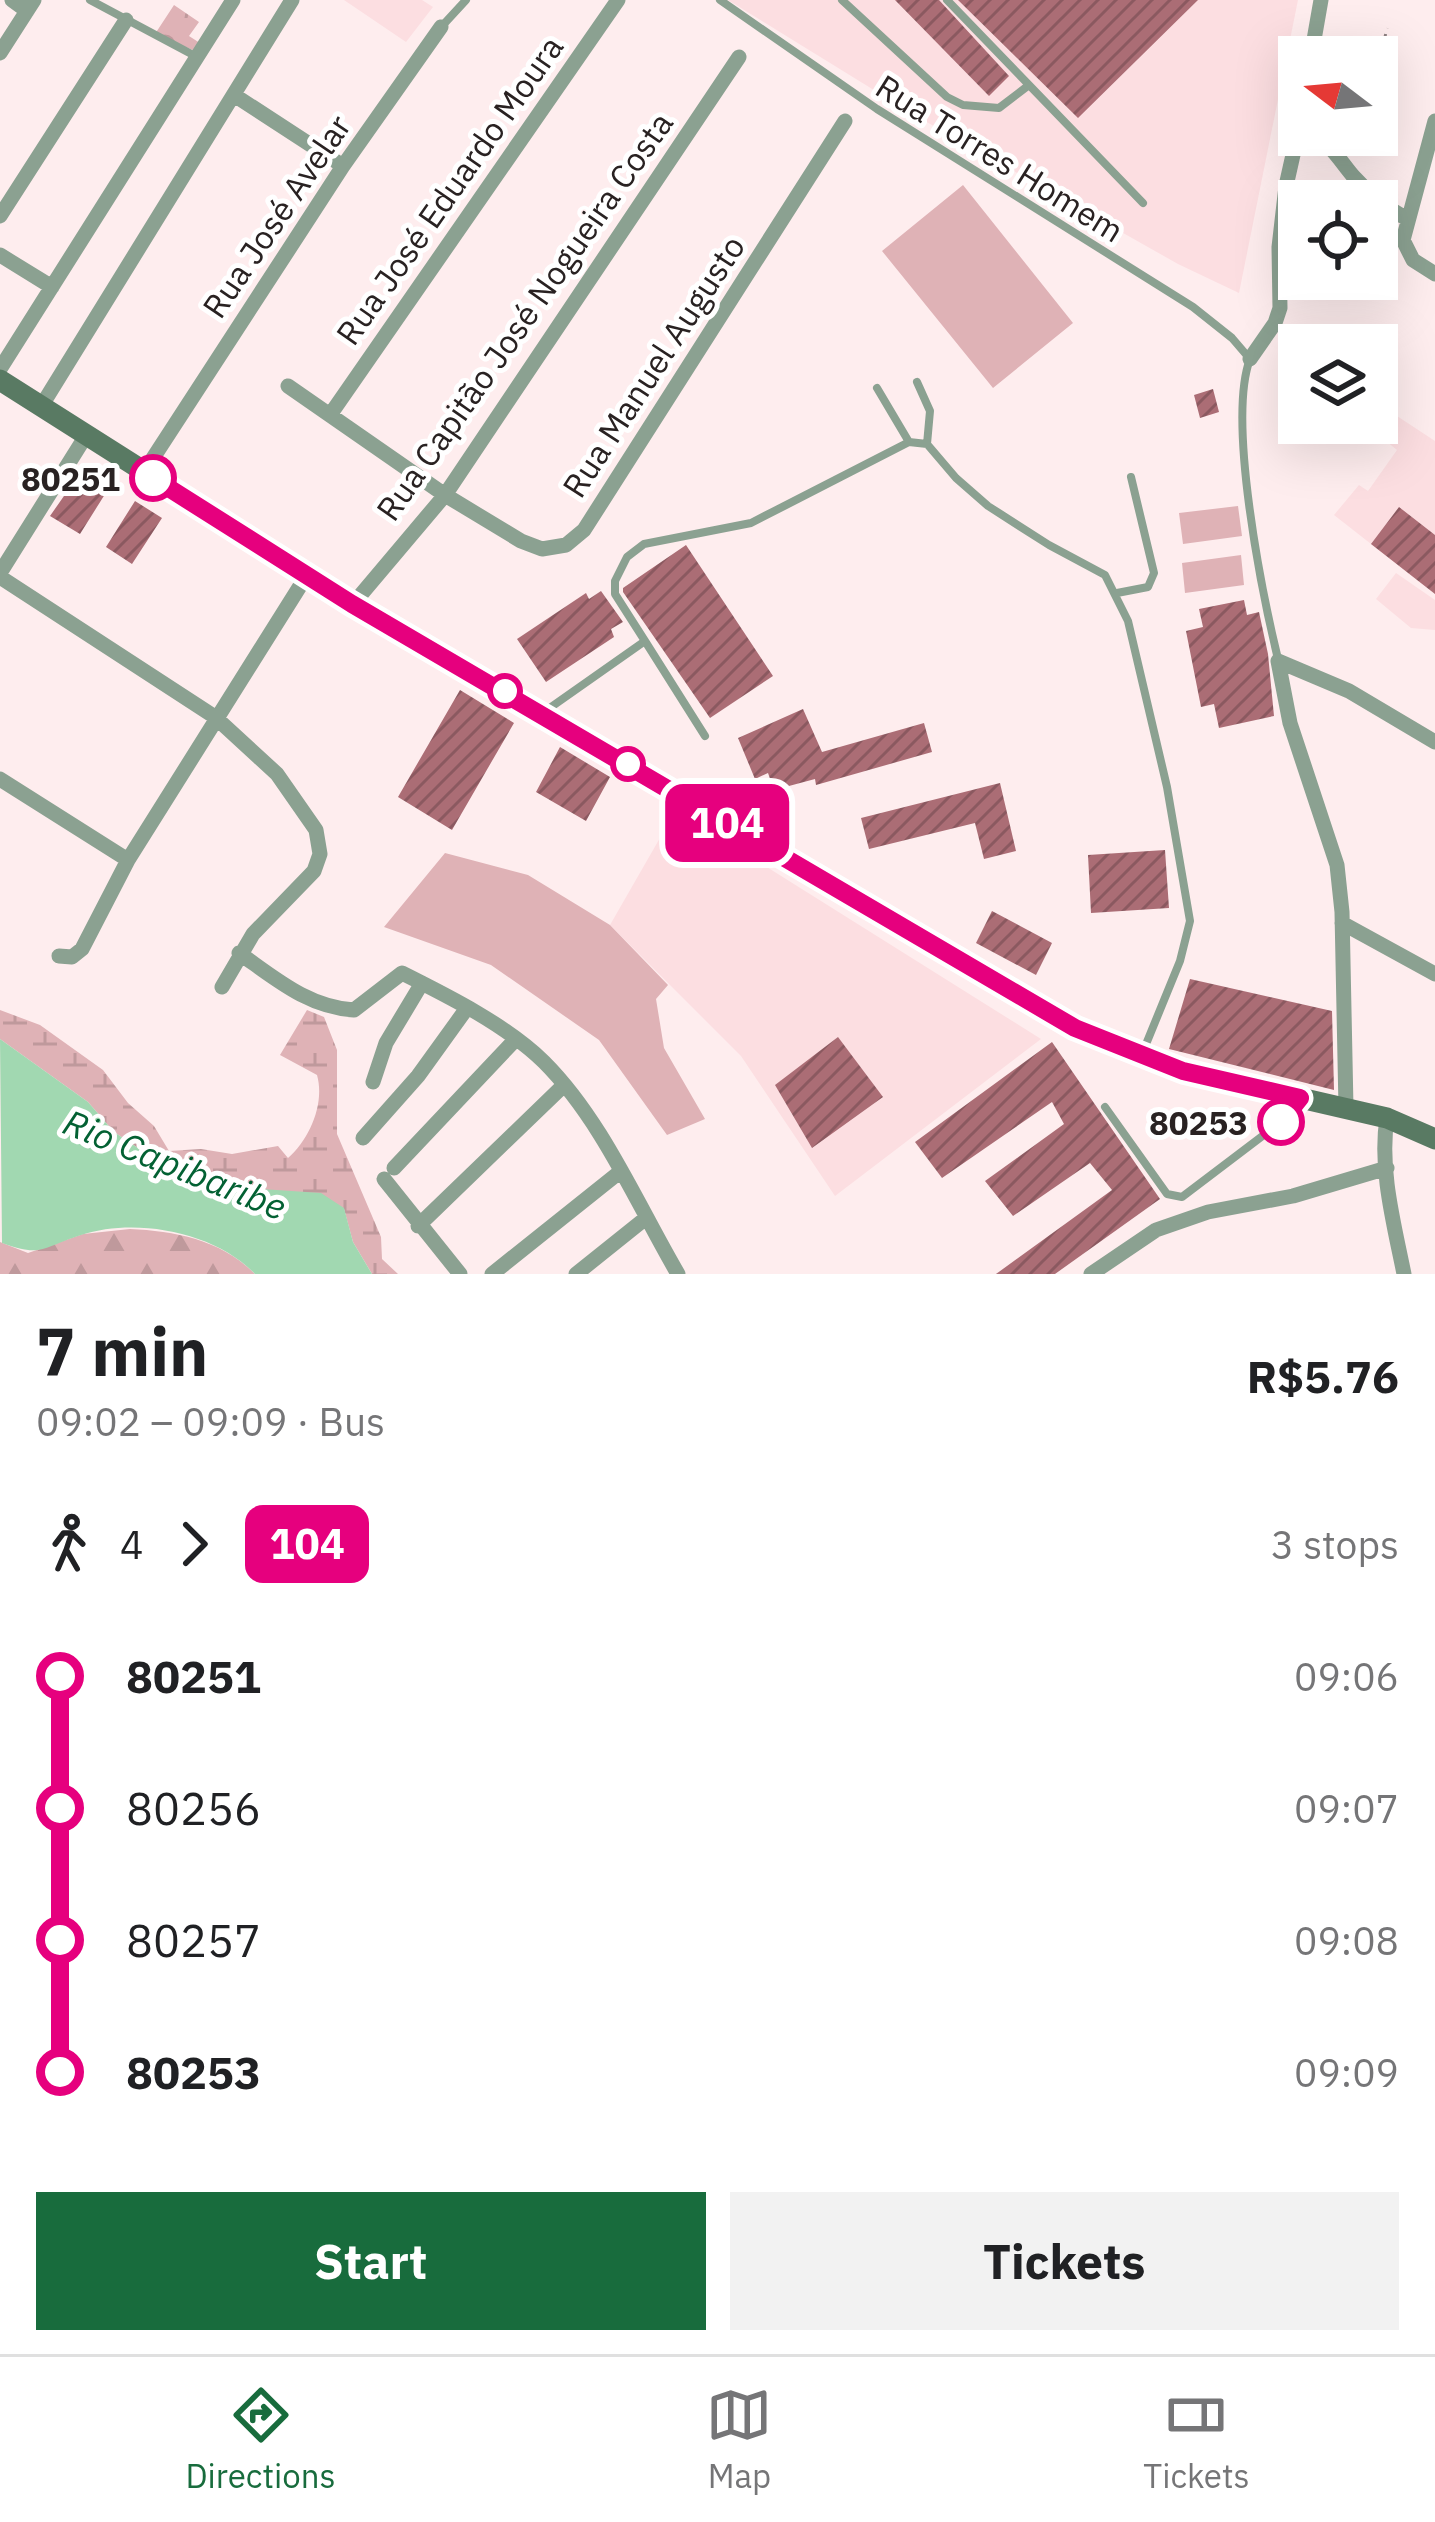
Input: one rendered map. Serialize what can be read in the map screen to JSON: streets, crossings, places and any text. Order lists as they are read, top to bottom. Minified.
{"streets":{"street":["Rua José Eduardo Moura","Rua José Avelar","Rua Capitão José Nogueira Costa","Rua Manuel Augusto"],"lane":["Rua Torres Homem"]},"crossings":[["Rua José Eduardo Moura","Rua Manuel Augusto"],["Rua Capitão José Nogueira Costa","Rua Manuel Augusto"]],"water":["Rio Capibaribe"],"places":["80251","80253"],"lines":["bus line 104"],"north":"left","page":{"on_map":"104","heading":["7 min","09:02 – 09:09 · Bus","R$5.76"],"legs":["4","104","3 stops"],"list":[{"name":"80251","value":"09:06"},{"name":"80256","value":"09:07"},{"name":"80257","value":"09:08"},{"name":"80253","value":"09:09"}],"buttons":["Start","Tickets"],"tabs":["Directions","Map","Tickets"]}}
